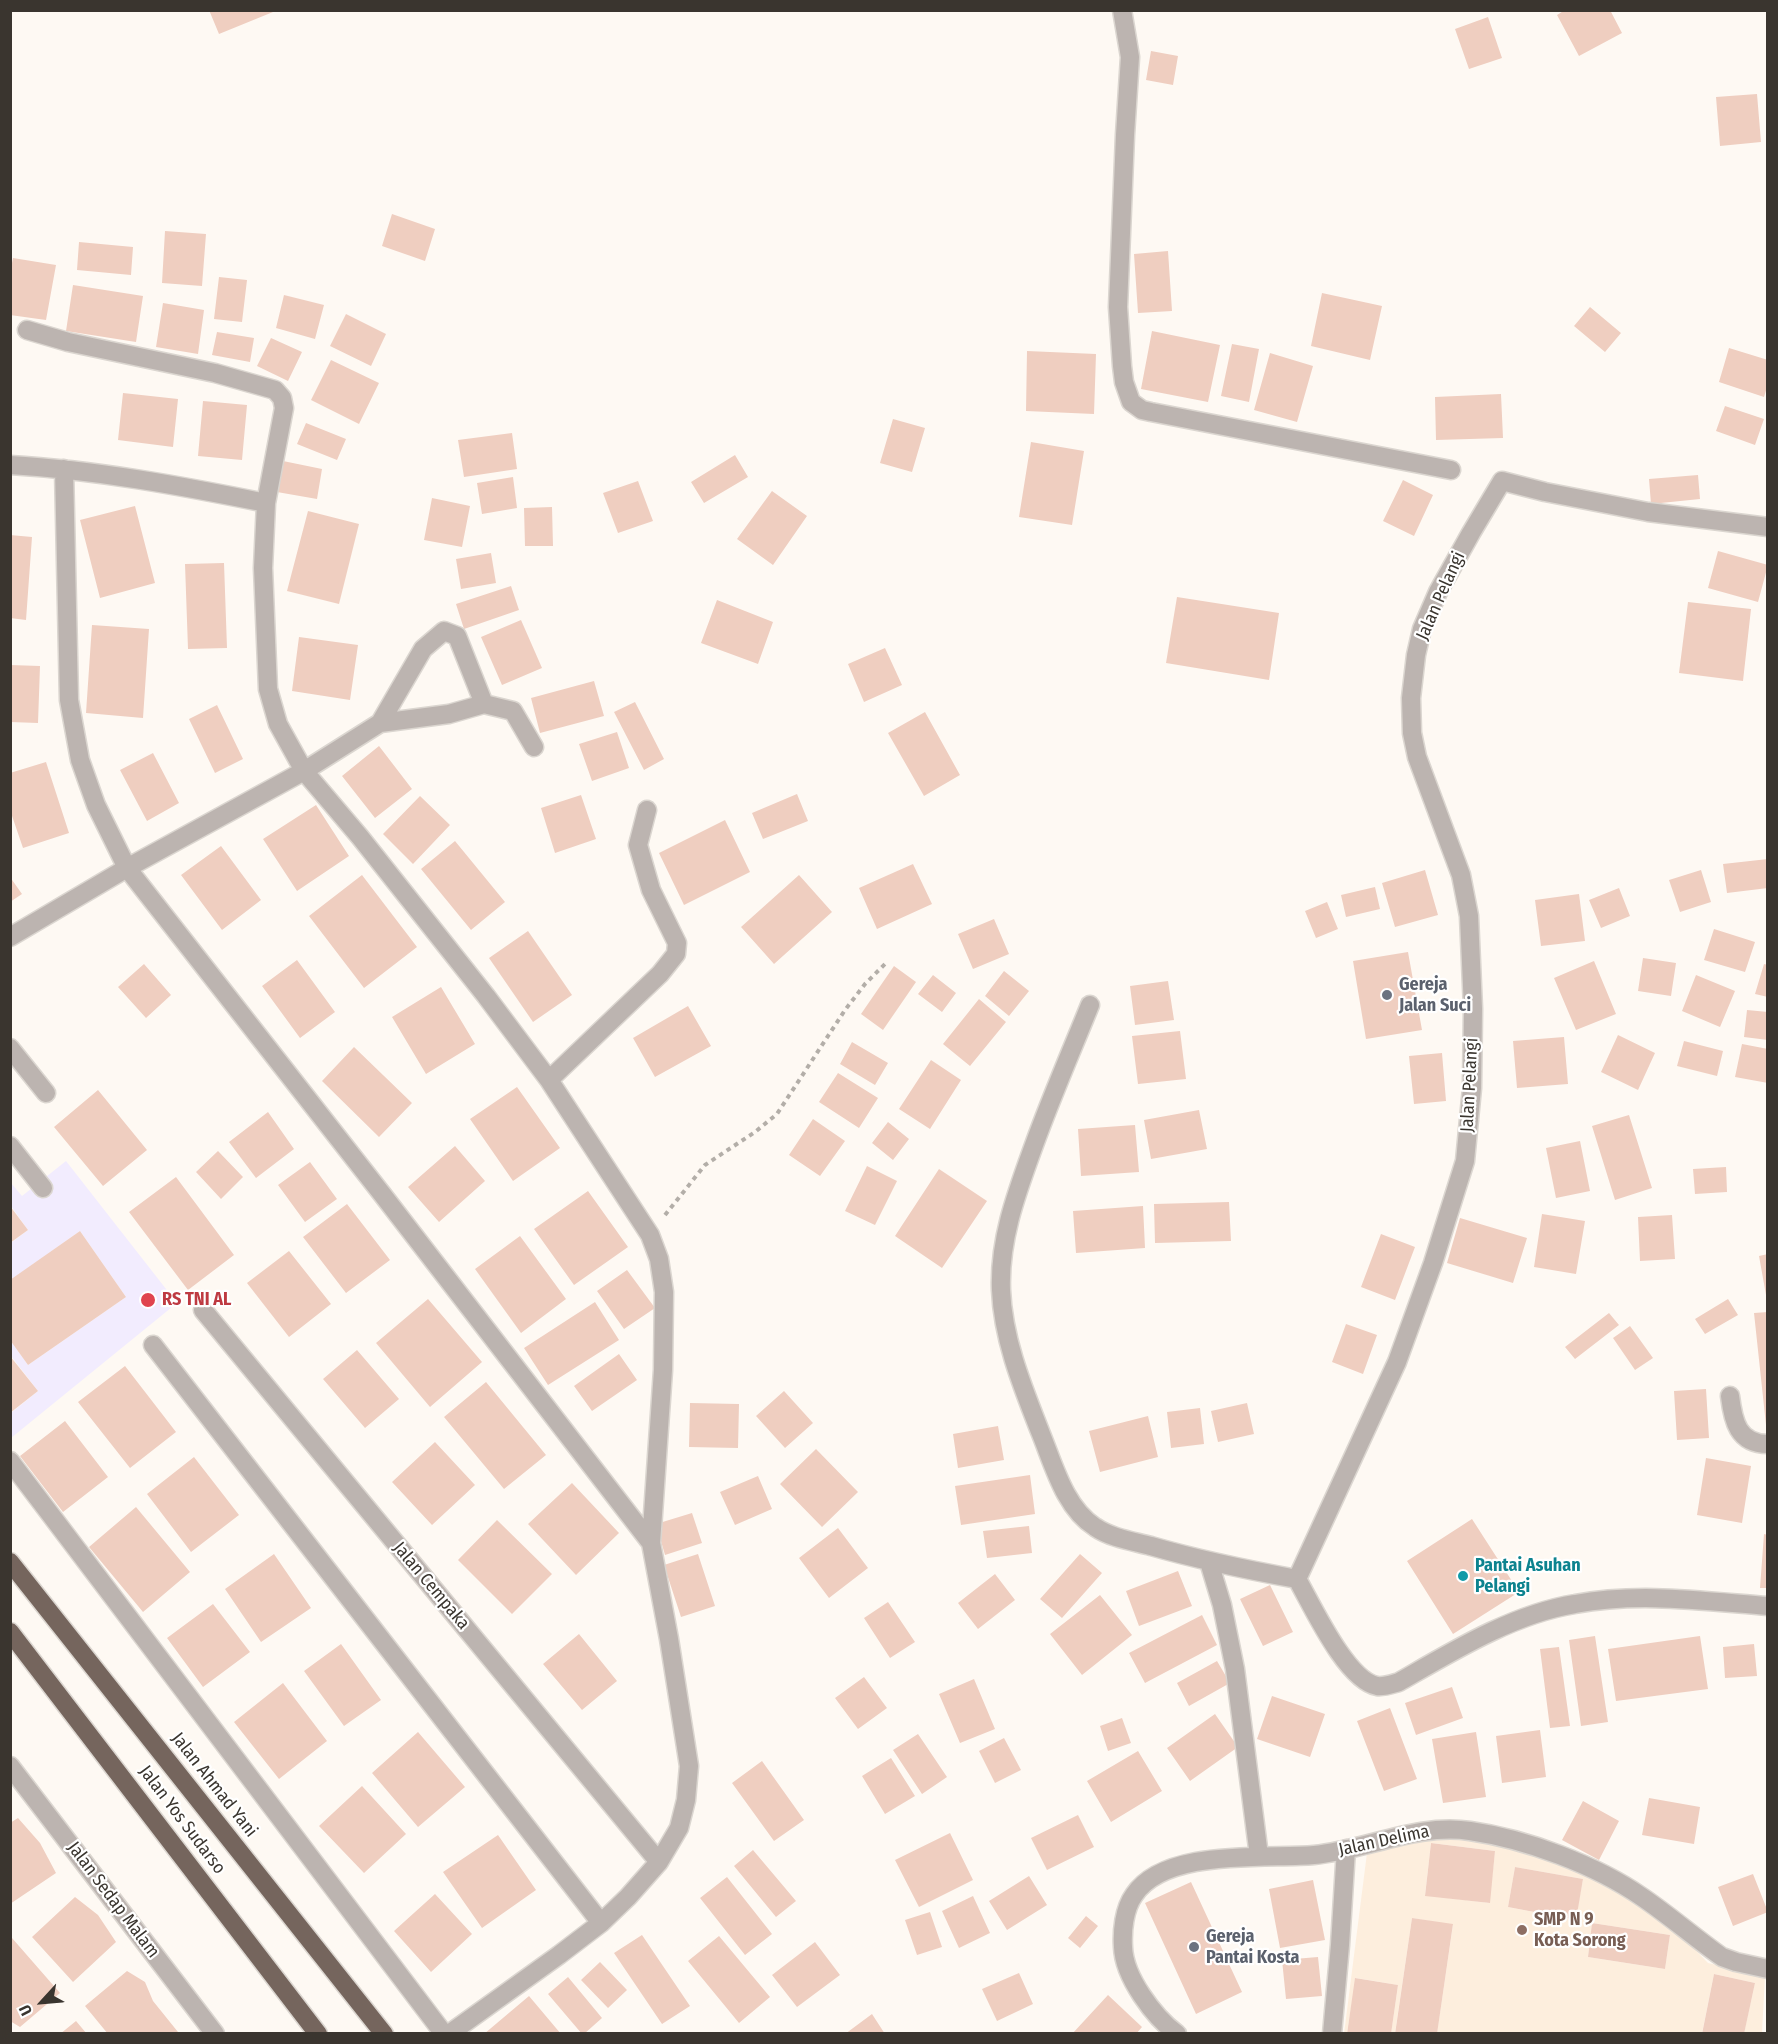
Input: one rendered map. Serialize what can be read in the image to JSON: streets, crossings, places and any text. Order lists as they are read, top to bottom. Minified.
{"streets":{"highway":["Jalan Ahmad Yani","Jalan Yos Sudarso"],"street":["Jalan Pelangi","Jalan Cempaka","Jalan Delima","Jalan Sedap Malam"]},"places":["Gereja Jalan Suci","RS TNI AL","Pantai Asuhan Pelangi","SMP N 9 Kota Sorong","Gereja Pantai Kosta"],"north":"bottom left"}
